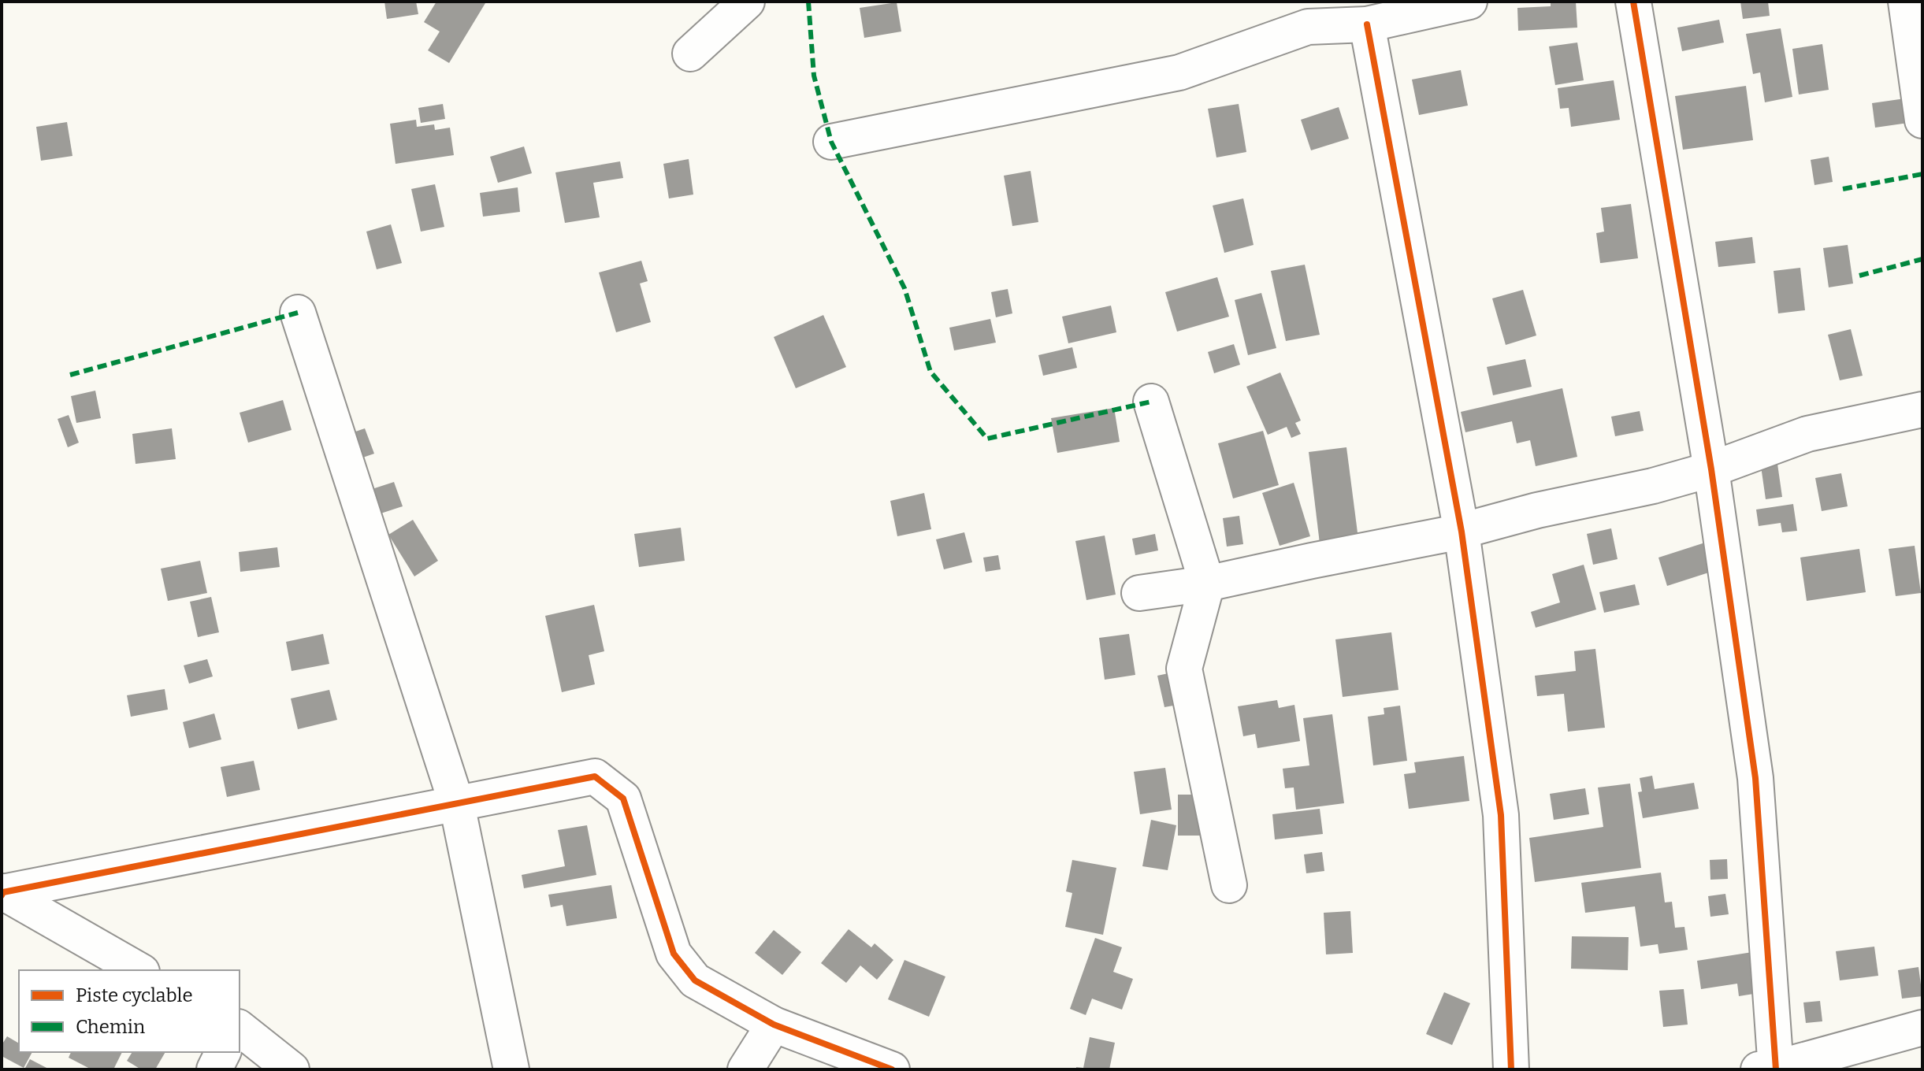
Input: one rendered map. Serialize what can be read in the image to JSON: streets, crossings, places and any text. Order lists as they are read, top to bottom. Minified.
{"legend":["Piste cyclable","Chemin"]}
